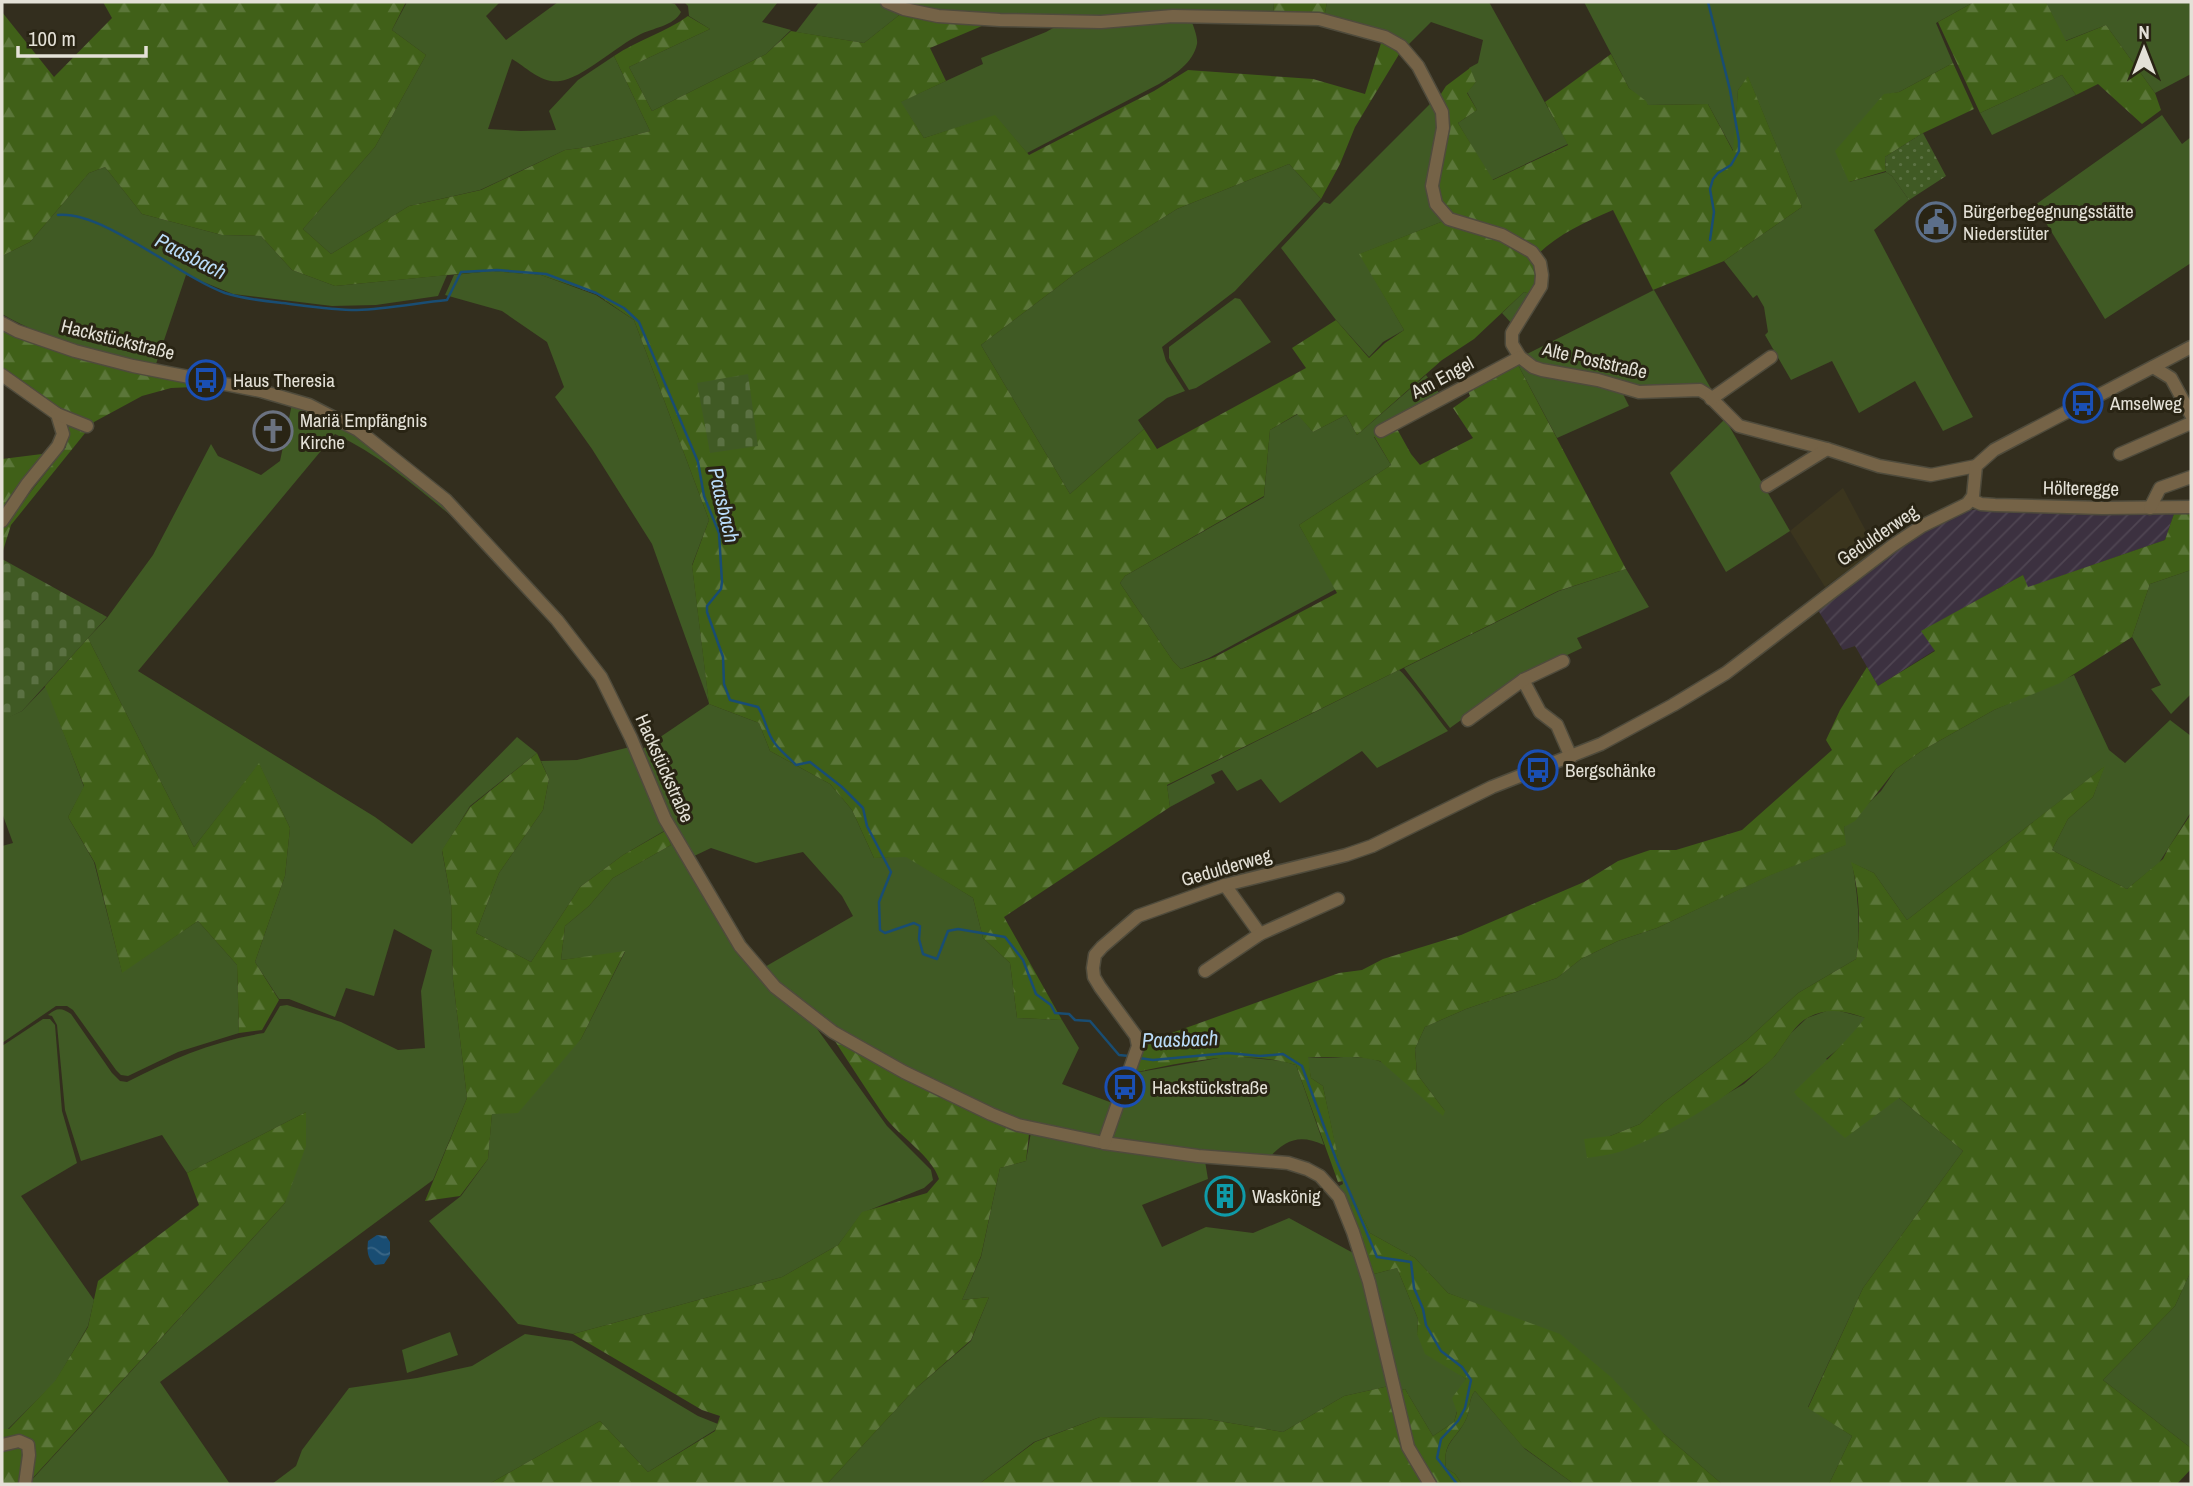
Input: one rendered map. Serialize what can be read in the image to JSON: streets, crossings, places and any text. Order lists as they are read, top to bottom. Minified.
{"streets":{"street":["Hackstückstraße","Alte Poststraße","Am Engel","Hölteregge","Gedulderweg"]},"crossings":[["Hackstückstraße","Gedulderweg"],["Alte Poststraße","Am Engel"],["Hölteregge","Gedulderweg"]],"water":["Paasbach"],"places":{"public building":["Bürgerbegegnungsstätte Niederstüter"],"bus stop":["Haus Theresia","Amselweg","Bergschänke","Hackstückstraße"],"church":["Mariä Empfängnis Kirche"],"building":["Waskönig"]},"scale_bar":"100 m","north":"top"}
